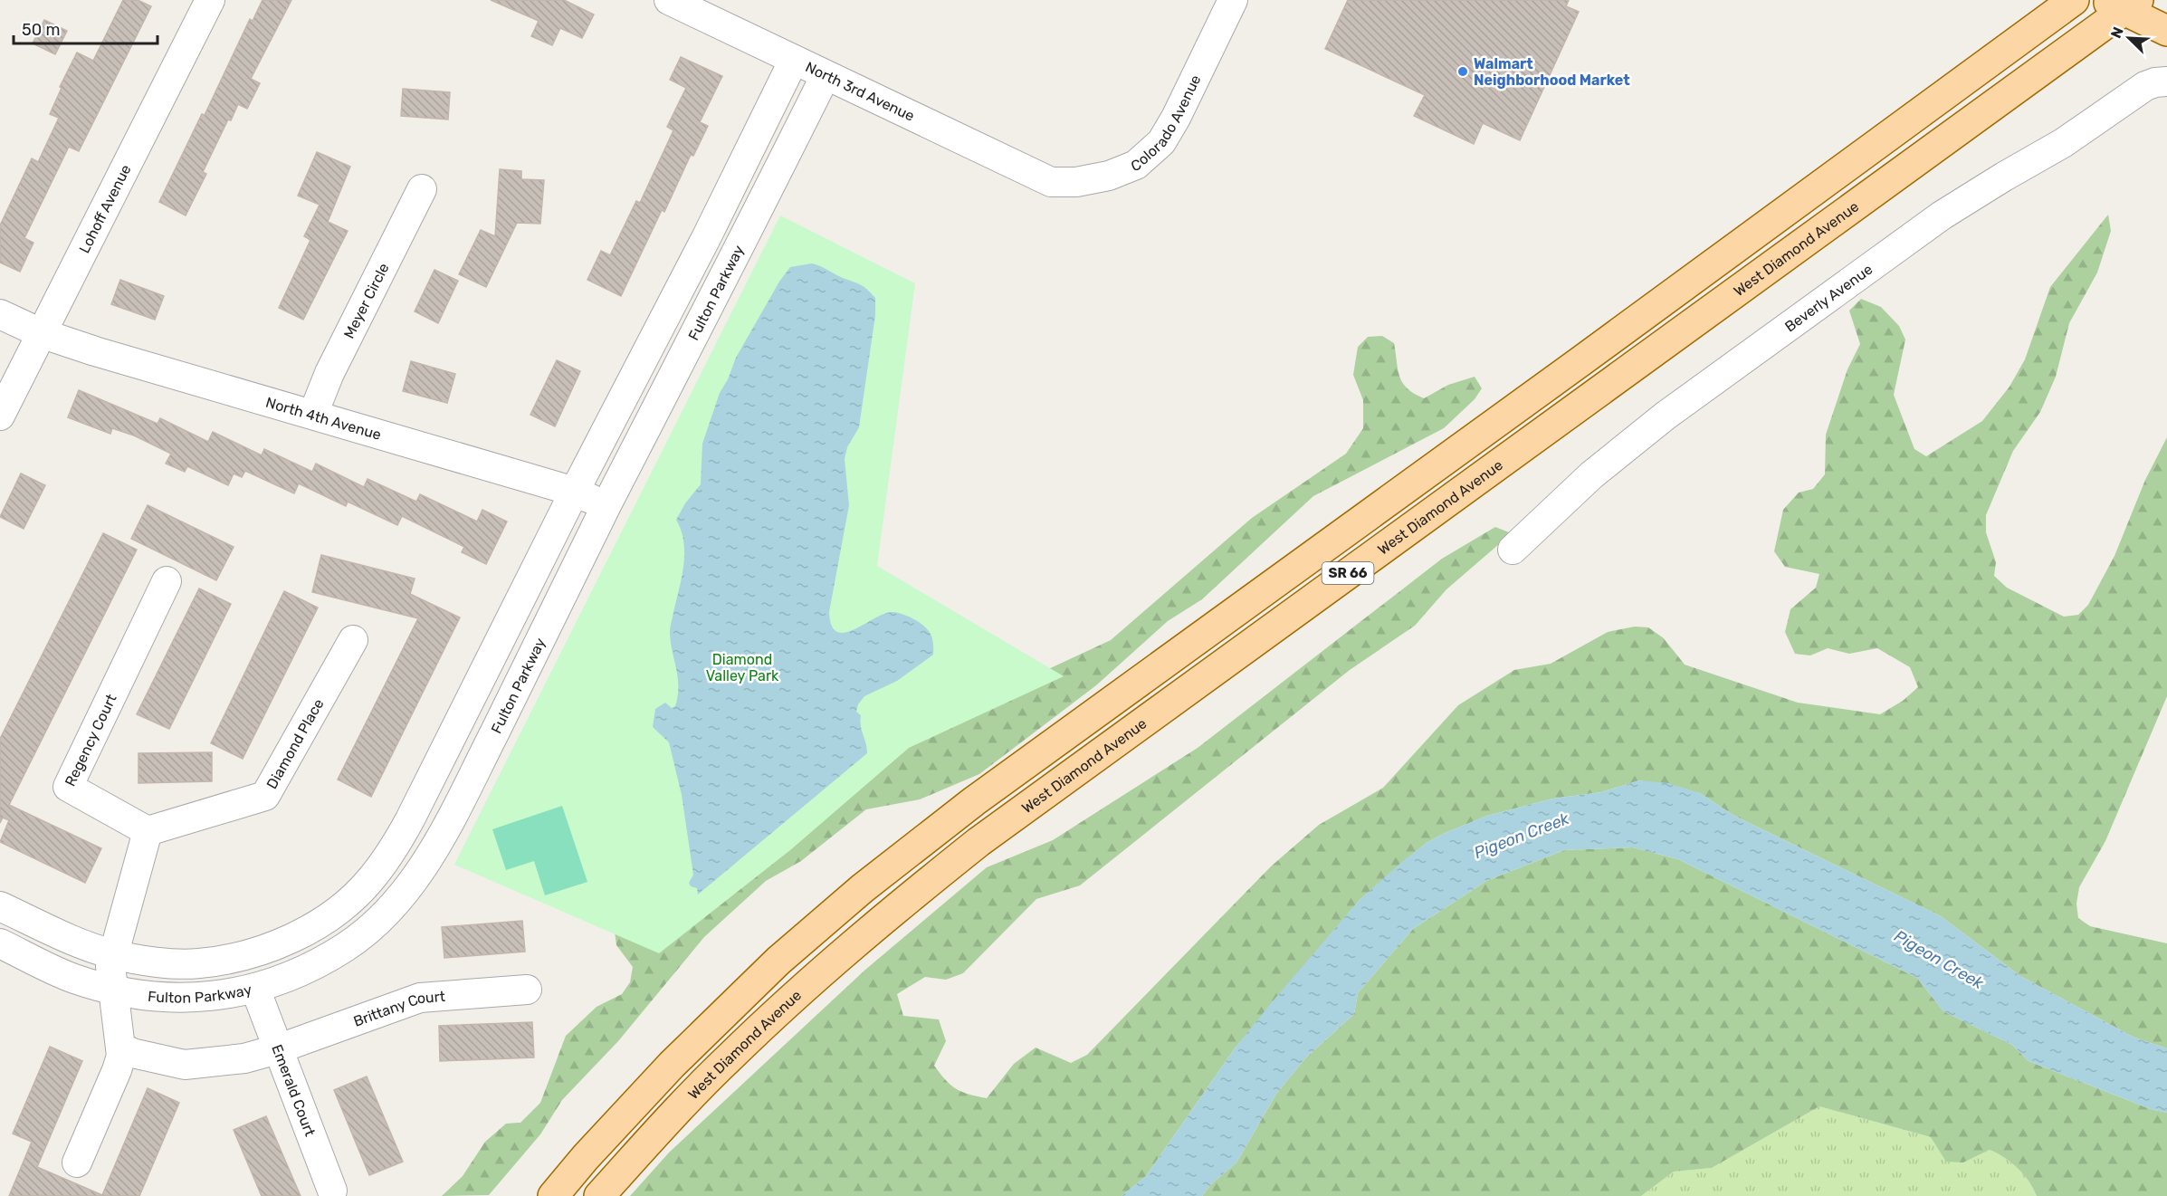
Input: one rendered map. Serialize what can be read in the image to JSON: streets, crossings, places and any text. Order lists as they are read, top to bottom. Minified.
{"streets":{"main road":["West Diamond Avenue","SR 66"],"street":["North 3rd Avenue","Colorado Avenue","Lohoff Avenue","Fulton Parkway","Beverly Avenue","Meyer Circle","North 4th Avenue","Regency Court","Diamond Place","Brittany Court","Emerald Court"]},"crossings":[["North 3rd Avenue","Colorado Avenue"],["North 3rd Avenue","Fulton Parkway"],["Lohoff Avenue","North 4th Avenue"],["Fulton Parkway","North 4th Avenue"],["Fulton Parkway","Emerald Court"],["Meyer Circle","North 4th Avenue"],["Regency Court","Diamond Place"],["Brittany Court","Emerald Court"]],"water":["Pigeon Creek"],"parks":["Diamond Valley Park"],"places":["Walmart Neighborhood Market"],"scale_bar":"50 m","north":"top left"}
